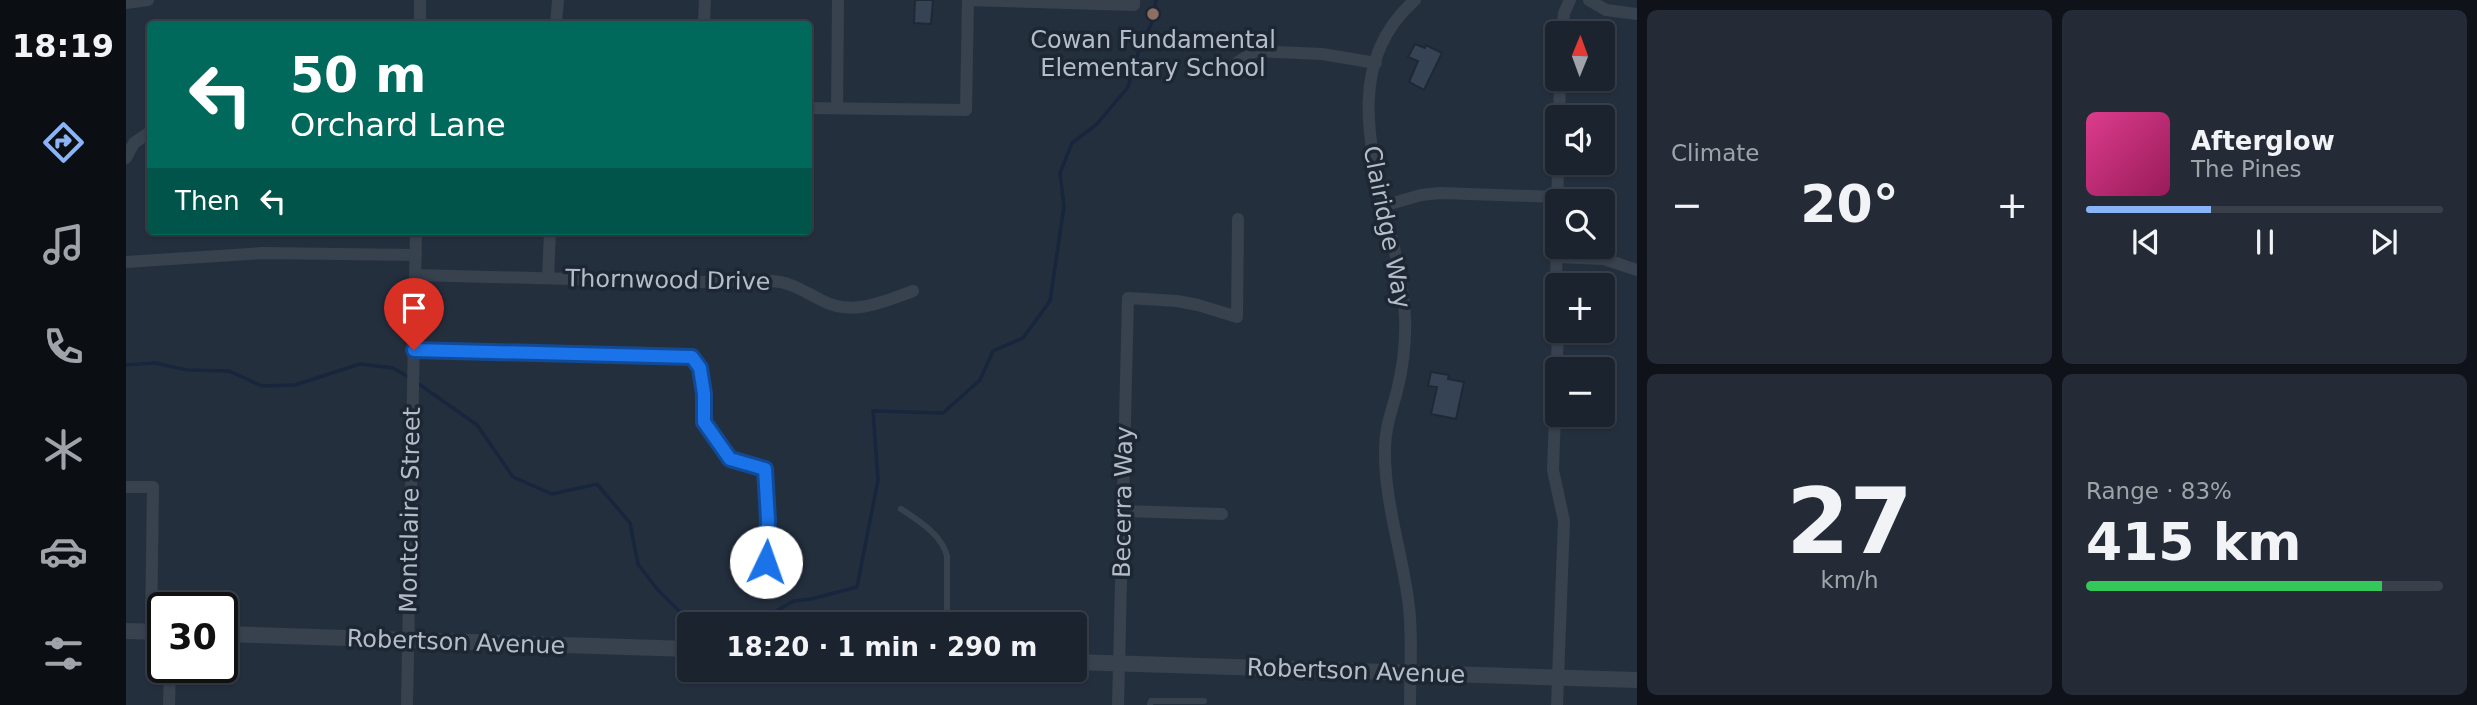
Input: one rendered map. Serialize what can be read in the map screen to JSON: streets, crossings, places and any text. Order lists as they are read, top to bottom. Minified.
{"streets":{"street":["Clairidge Way","Thornwood Drive","Becerra Way","Montclaire Street","Robertson Avenue"]},"crossings":[["Clairidge Way","Robertson Avenue"],["Thornwood Drive","Montclaire Street"],["Becerra Way","Robertson Avenue"],["Montclaire Street","Robertson Avenue"]],"places":["Cowan Fundamental Elementary School"],"north":"top","page":{"tabs":"18:19","tile":["Climate",["27","km/h"],["Range · 83%","415 km"]],"map_buttons":["+","−"],"turn":["50 m","Orchard Lane"],"song":["Afterglow","The Pines"],"then":"Then","heat":["−","20°","+"],"limit":"30","trip":"18:20 · 1 min · 290 m"}}
